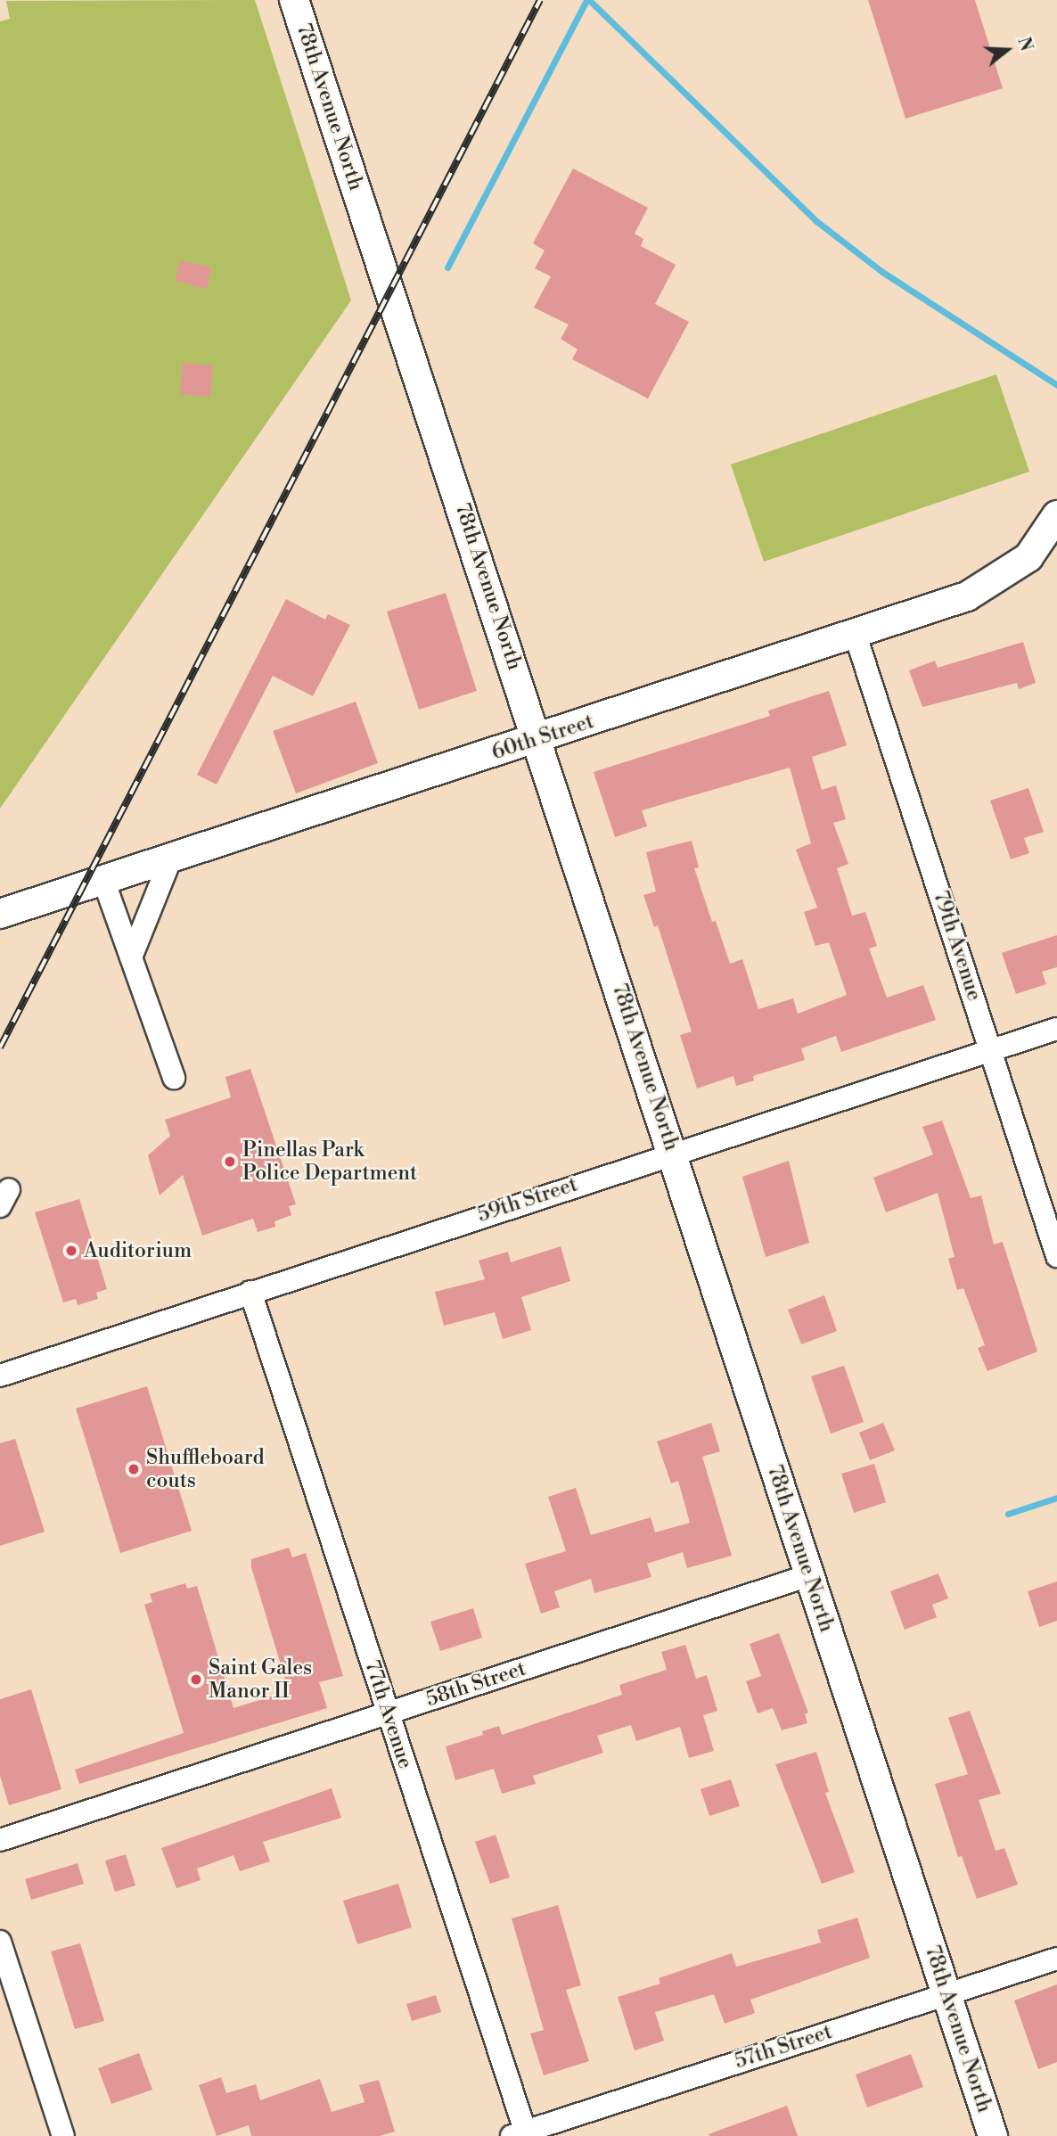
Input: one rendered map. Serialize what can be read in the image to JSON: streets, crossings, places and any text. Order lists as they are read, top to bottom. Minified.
{"streets":{"street":["78th Avenue North","60th Street","79th Avenue","59th Street","58th Street","77th Avenue","57th Street"]},"crossings":[["78th Avenue North","60th Street"],["78th Avenue North","59th Street"],["78th Avenue North","58th Street"],["78th Avenue North","57th Street"],["60th Street","79th Avenue"],["79th Avenue","59th Street"],["59th Street","77th Avenue"],["58th Street","77th Avenue"],["77th Avenue","57th Street"]],"places":["Pinellas Park Police Department","Auditorium","Shuffleboard couts","Saint Gales Manor II"],"north":"right"}
